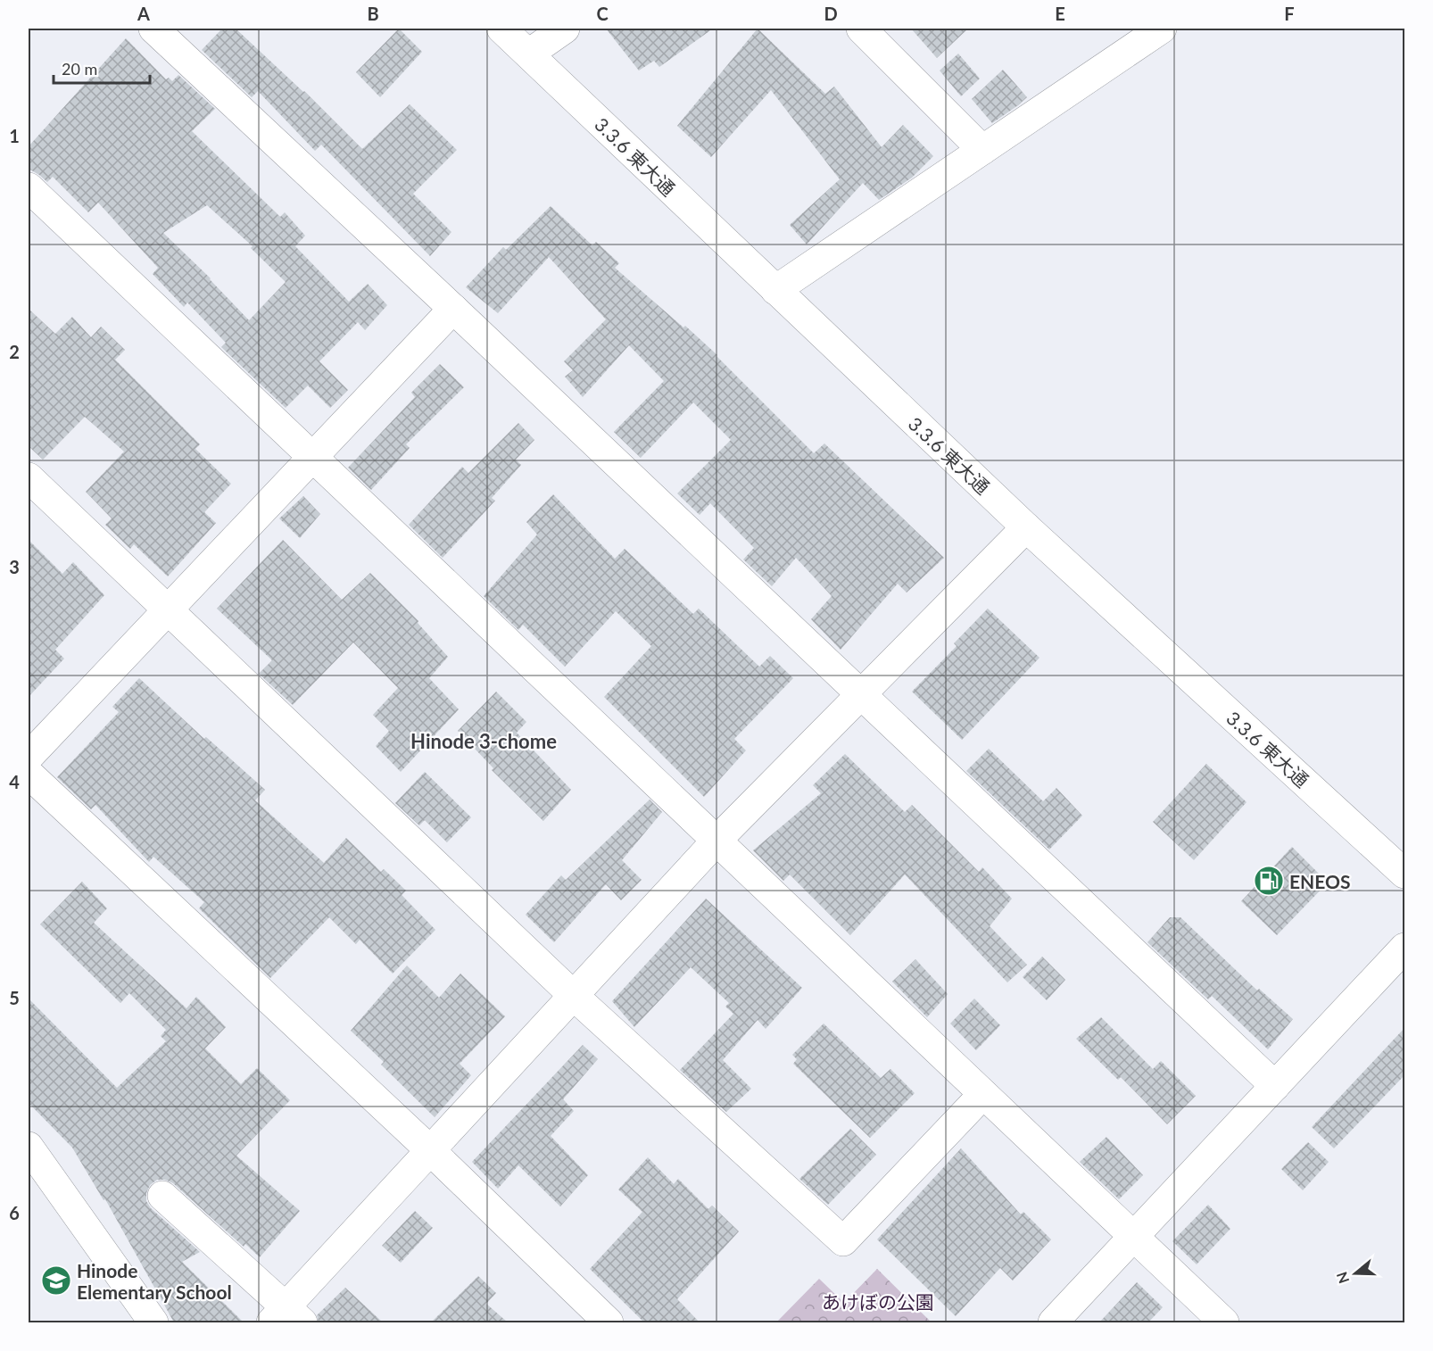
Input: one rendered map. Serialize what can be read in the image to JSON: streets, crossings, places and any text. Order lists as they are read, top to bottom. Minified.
{"streets":{"street":["3.3.6 東大通"]},"districts":["Hinode 3-chome"],"parks":["あけぼの公園"],"places":{"fuel station":["ENEOS"],"school or university":["Hinode Elementary School"]},"scale_bar":"20 m","north":"left","grid":{"columns":["A","B","C","D","E","F"],"rows":["1","2","3","4","5","6"]}}
